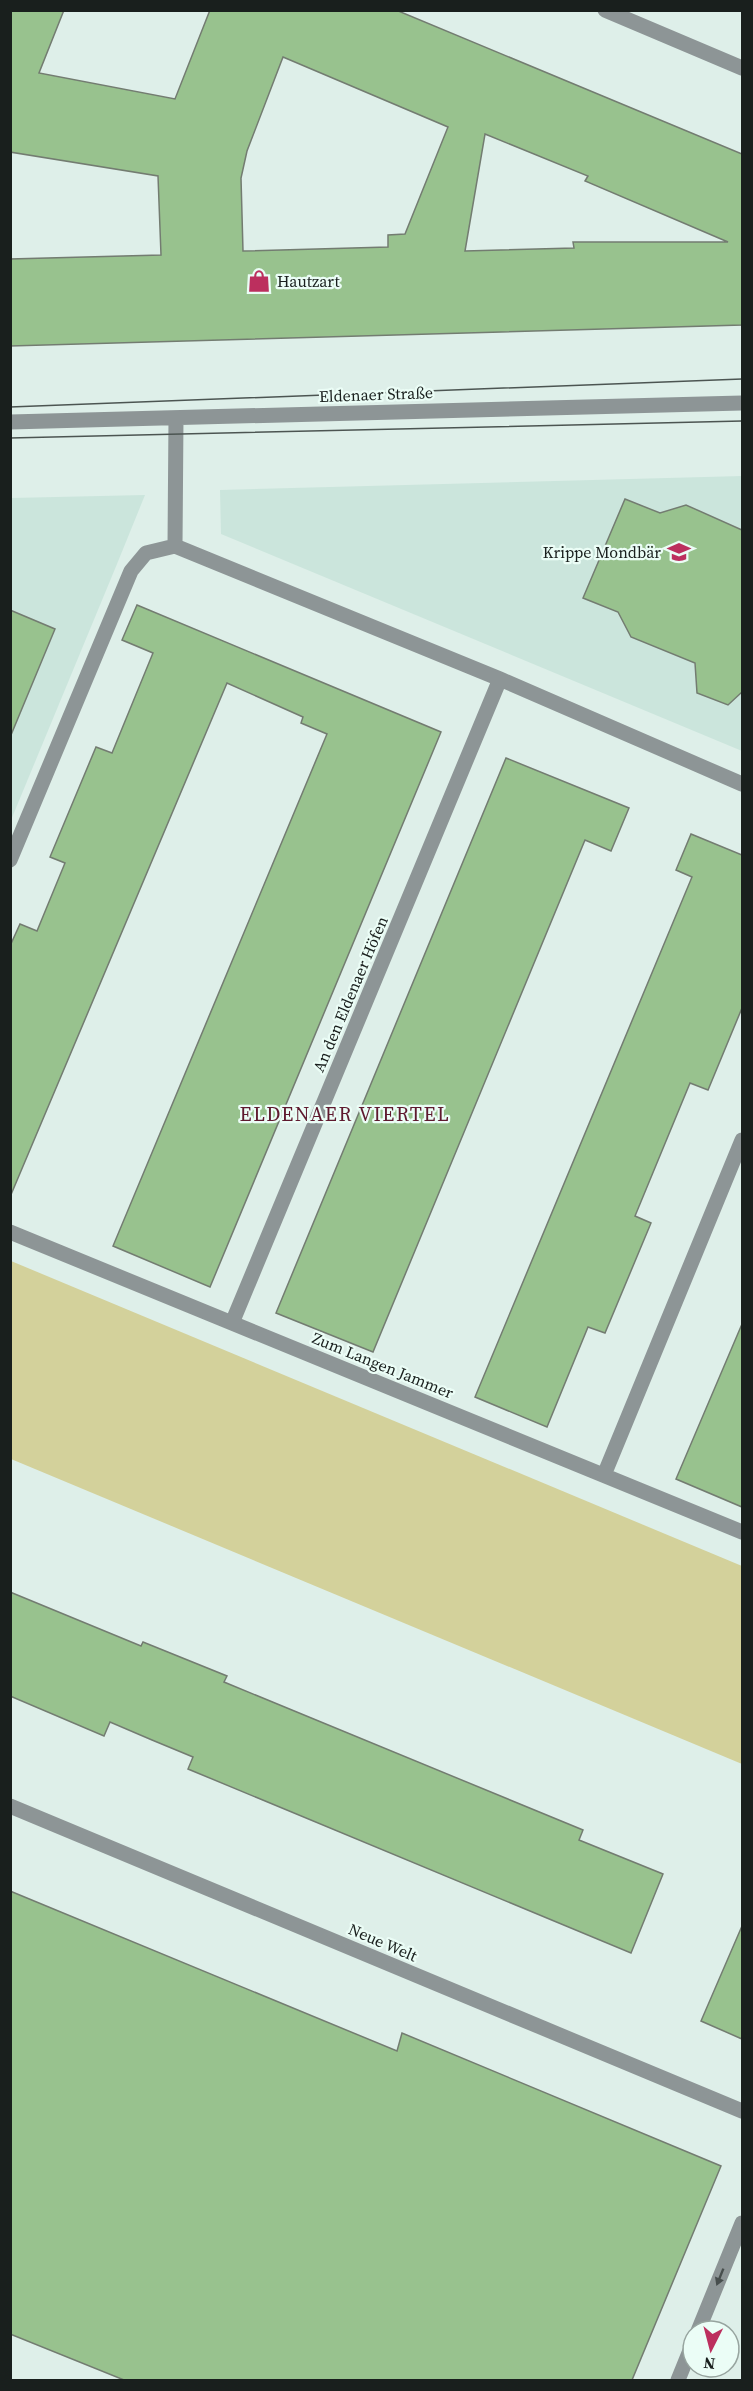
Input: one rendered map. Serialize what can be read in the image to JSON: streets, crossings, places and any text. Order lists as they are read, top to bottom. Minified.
{"streets":{"street":["Eldenaer Straße","An den Eldenaer Höfen","Zum Langen Jammer","Neue Welt"]},"crossings":[["An den Eldenaer Höfen","Zum Langen Jammer"]],"districts":["ELDENAER VIERTEL"],"places":{"shop":["Hautzart"],"school or university":["Krippe Mondbär"]},"north":"bottom"}
